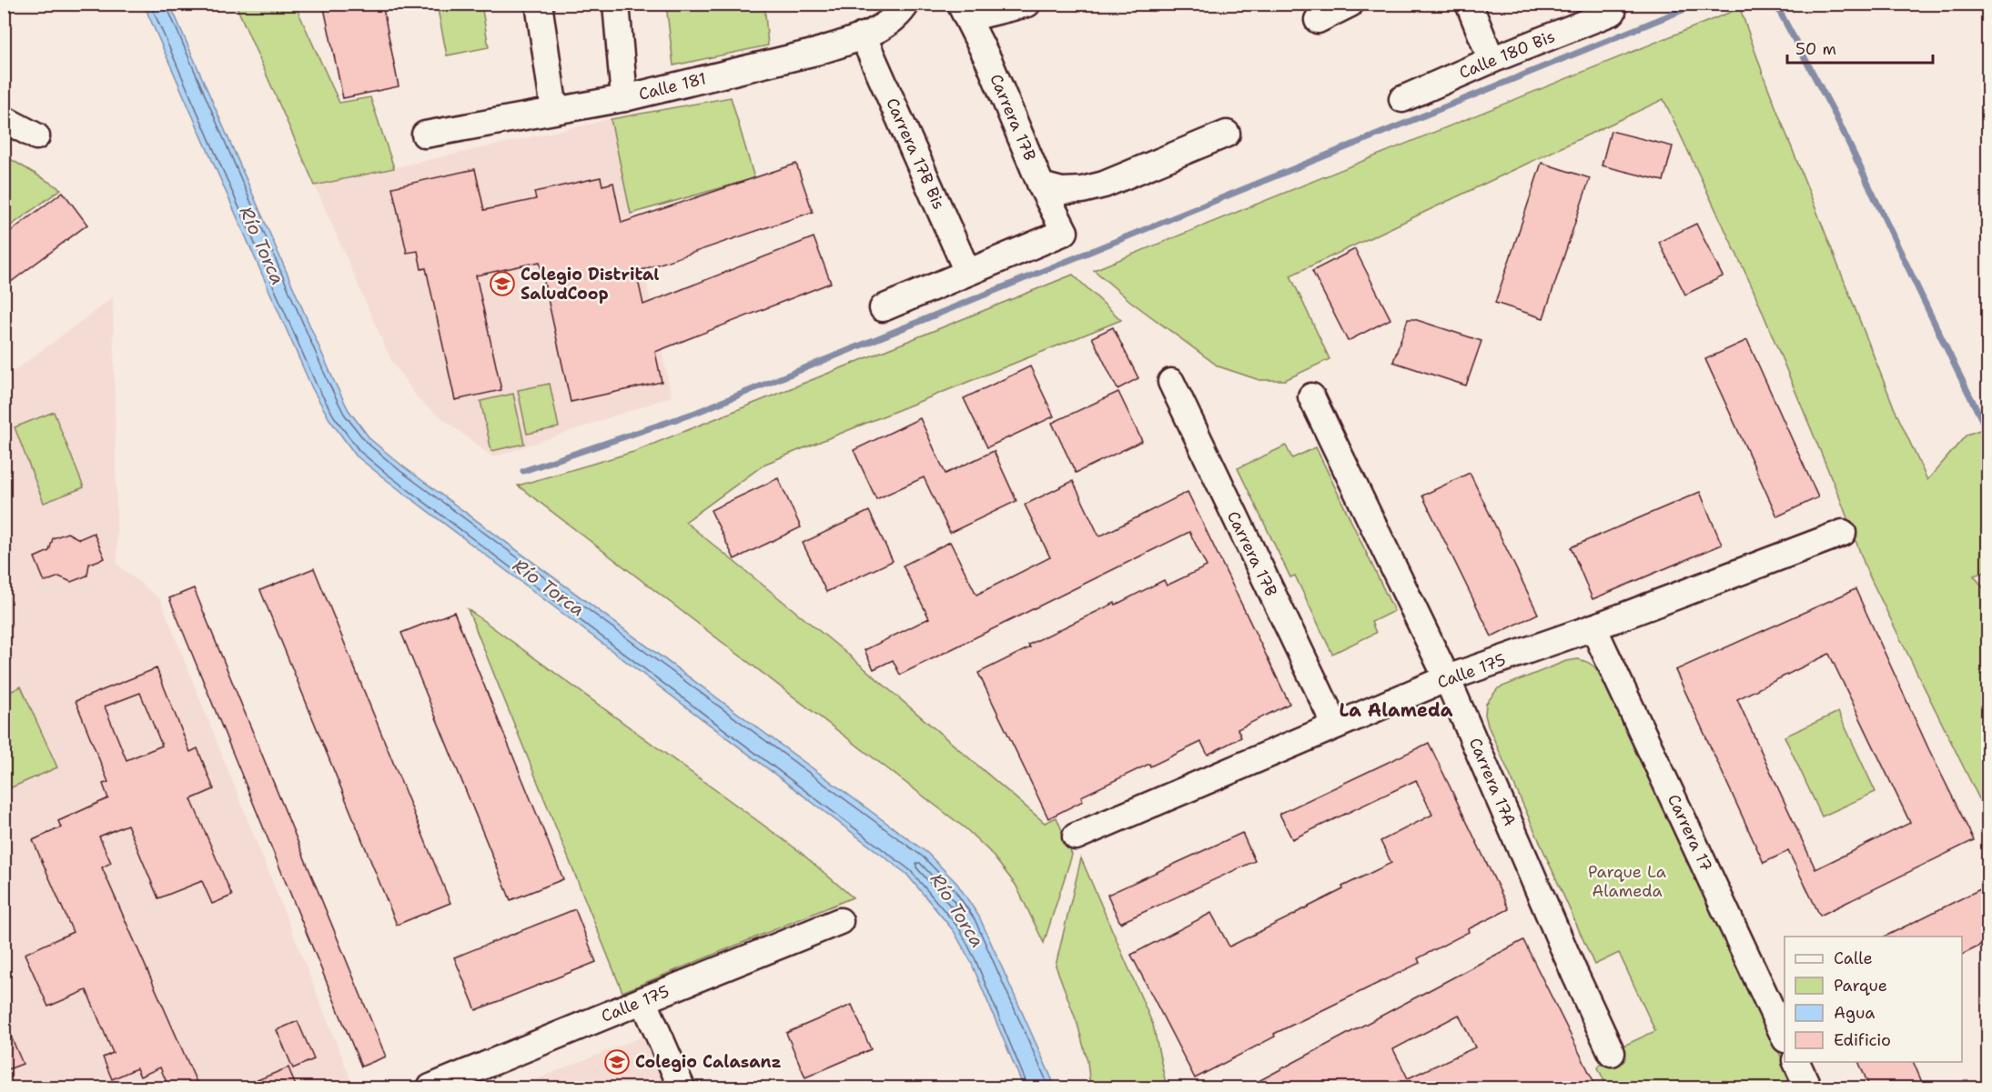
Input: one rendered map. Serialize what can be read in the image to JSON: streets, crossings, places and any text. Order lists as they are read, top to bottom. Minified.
{"streets":{"street":["Calle 180 Bis","Calle 181","Carrera 17B","Carrera 17B Bis","Calle 175","Carrera 17A","Carrera 17"]},"crossings":[["Calle 181","Carrera 17B Bis"],["Carrera 17B","Carrera 17B Bis"],["Carrera 17B","Calle 175"],["Calle 175","Carrera 17A"],["Calle 175","Carrera 17"]],"districts":["La Alameda"],"water":["Río Torca"],"parks":["Parque La Alameda"],"places":{"school or university":["Colegio Distrital SaludCoop","Colegio Calasanz"]},"legend":["Calle","Parque","Agua","Edificio"],"scale_bar":"50 m"}
